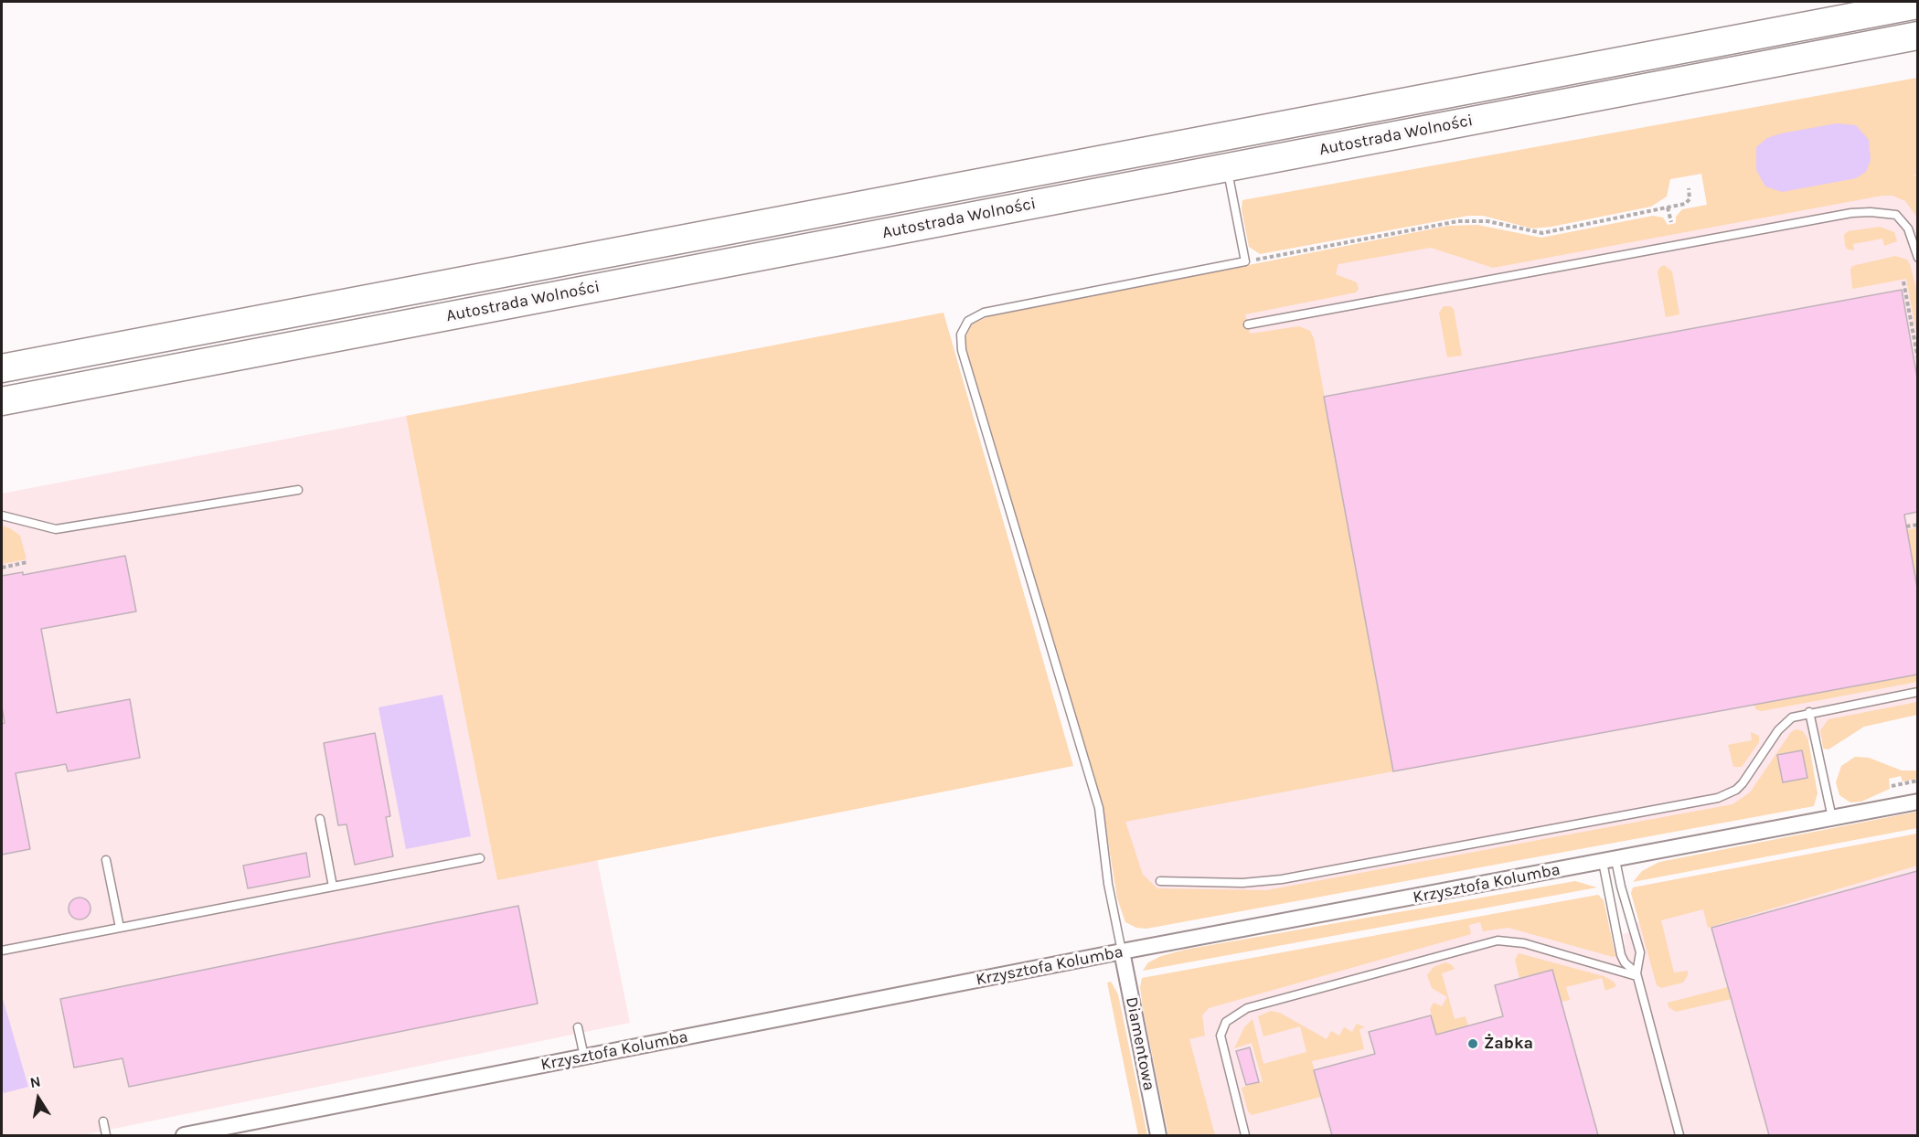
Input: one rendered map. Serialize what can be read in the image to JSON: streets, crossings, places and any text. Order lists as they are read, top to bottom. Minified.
{"streets":{"highway":["Autostrada Wolności"],"street":["Krzysztofa Kolumba","Diamentowa"]},"crossings":[["Krzysztofa Kolumba","Diamentowa"]],"places":["Żabka"],"north":"top"}
